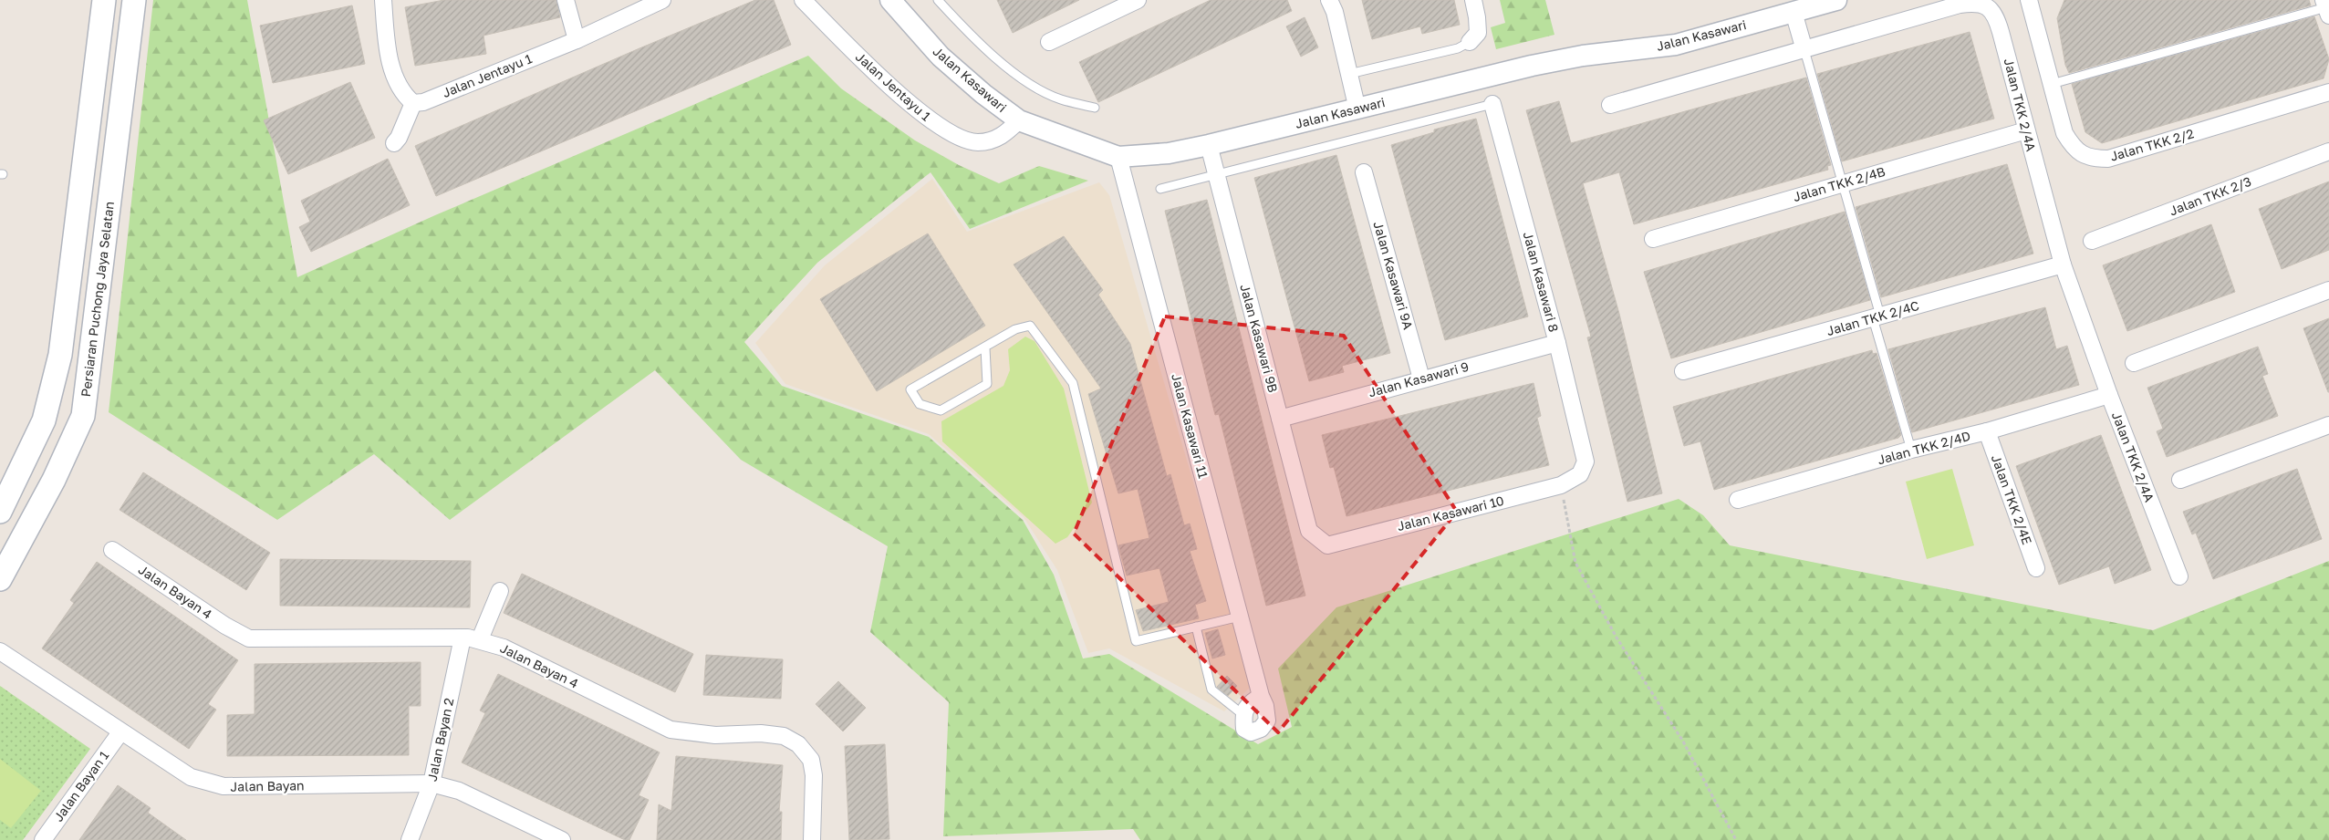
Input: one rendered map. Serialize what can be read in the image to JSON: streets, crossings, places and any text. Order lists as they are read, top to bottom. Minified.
{"streets":{"main road":["Persiaran Puchong Jaya Selatan"],"street":["Jalan Kasawari","Jalan Jentayu 1","Jalan TKK 2/4A","Jalan TKK 2/2","Jalan TKK 2/4B","Jalan TKK 2/3","Jalan Kasawari 9A","Jalan Kasawari 8","Jalan TKK 2/4C","Jalan Kasawari 9B","Jalan Kasawari 9","Jalan Kasawari 11","Jalan TKK 2/4D","Jalan TKK 2/4E","Jalan Kasawari 10","Jalan Bayan 4","Jalan Bayan 2","Jalan Bayan 1","Jalan Bayan"]},"crossings":[["Jalan Kasawari","Jalan Jentayu 1"],["Jalan Kasawari","Jalan Kasawari 9B"],["Jalan Kasawari","Jalan Kasawari 11"],["Jalan TKK 2/4A","Jalan TKK 2/4B"],["Jalan TKK 2/4A","Jalan TKK 2/4C"],["Jalan TKK 2/4A","Jalan TKK 2/4D"],["Jalan Kasawari 9A","Jalan Kasawari 9"],["Jalan Kasawari 8","Jalan Kasawari 9"],["Jalan Kasawari 8","Jalan Kasawari 10"],["Jalan Kasawari 9B","Jalan Kasawari 9"],["Jalan Kasawari 9B","Jalan Kasawari 10"],["Jalan TKK 2/4D","Jalan TKK 2/4E"],["Jalan Bayan 4","Jalan Bayan 2"],["Jalan Bayan 2","Jalan Bayan"],["Jalan Bayan 1","Jalan Bayan"]]}
